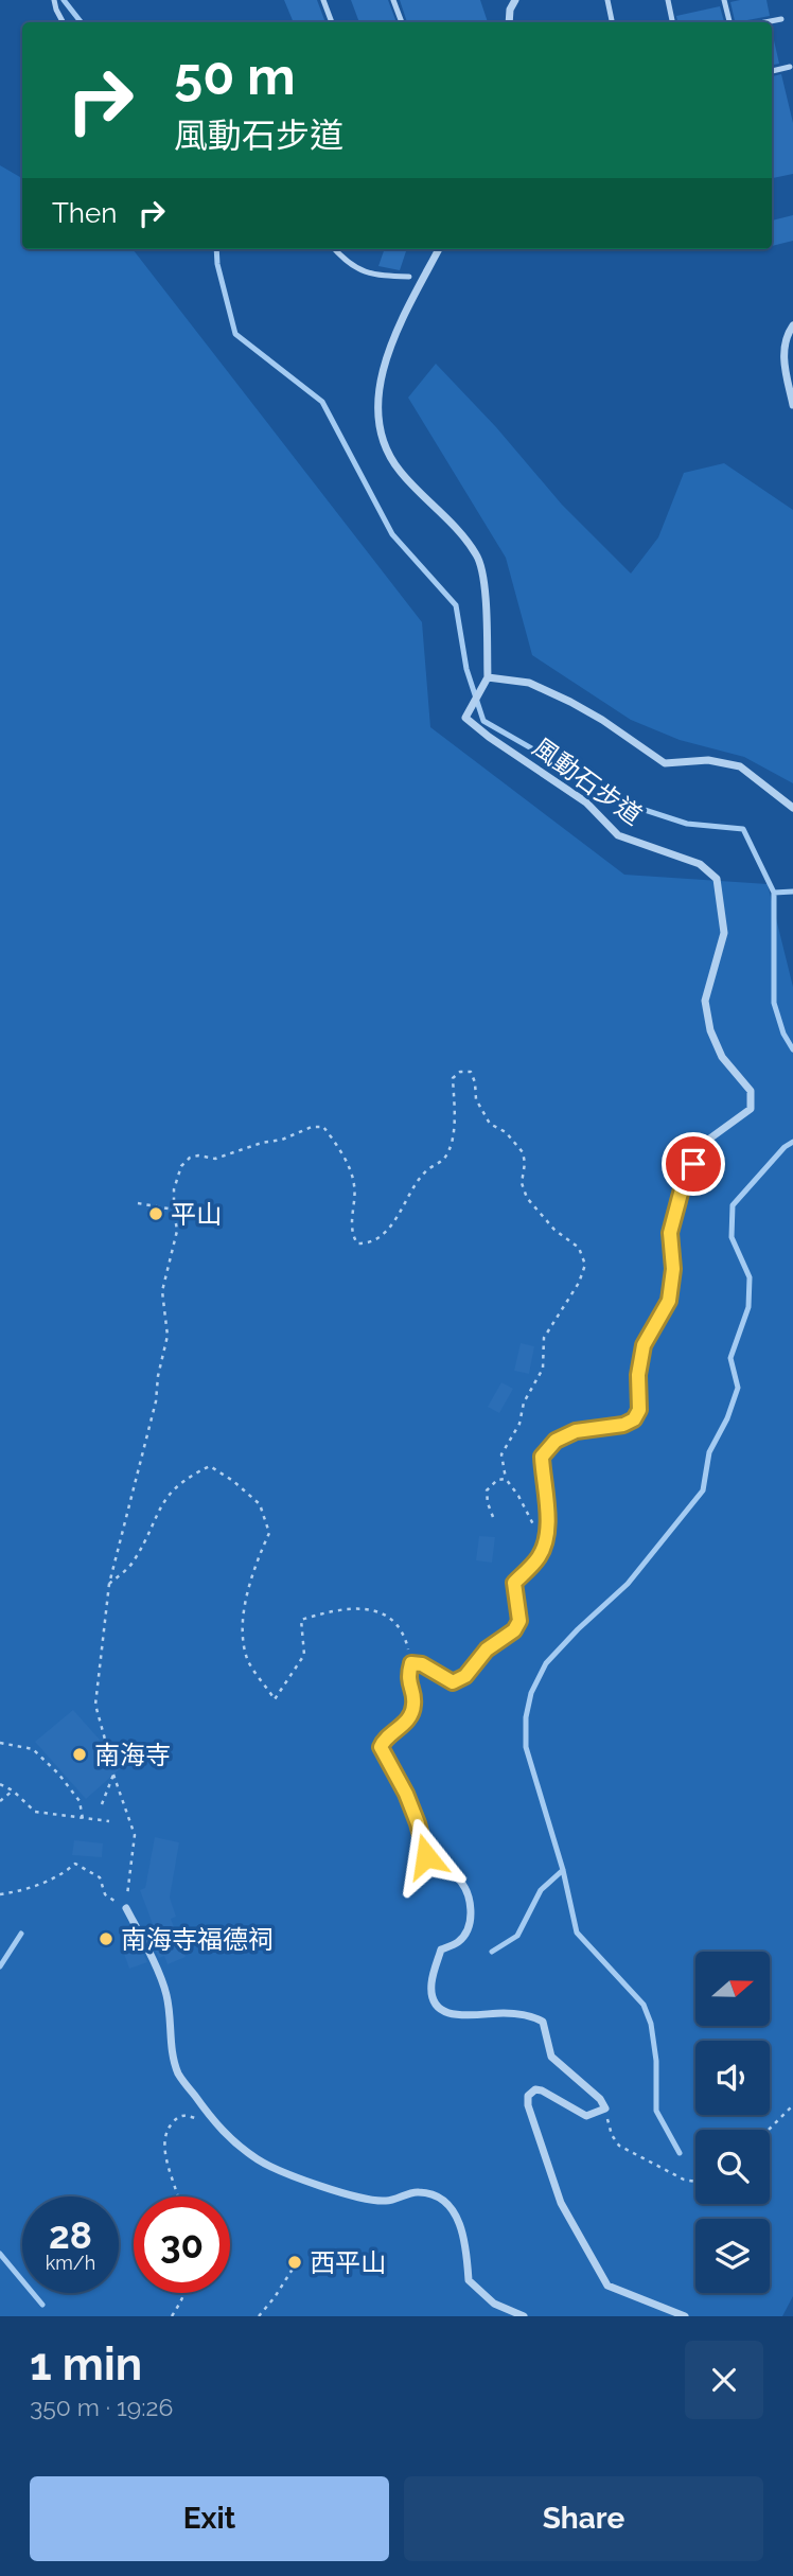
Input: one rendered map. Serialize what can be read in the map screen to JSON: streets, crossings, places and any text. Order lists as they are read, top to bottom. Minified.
{"streets":{"street":["風動石步道"]},"places":["平山","南海寺","南海寺福德祠","西平山"],"north":"right","page":{"turn":["50 m","風動石步道"],"then":"Then","speed":"28 km/h","limit":"30","heading":["1 min","350 m · 19:26"],"buttons":["Exit","Share"]}}
